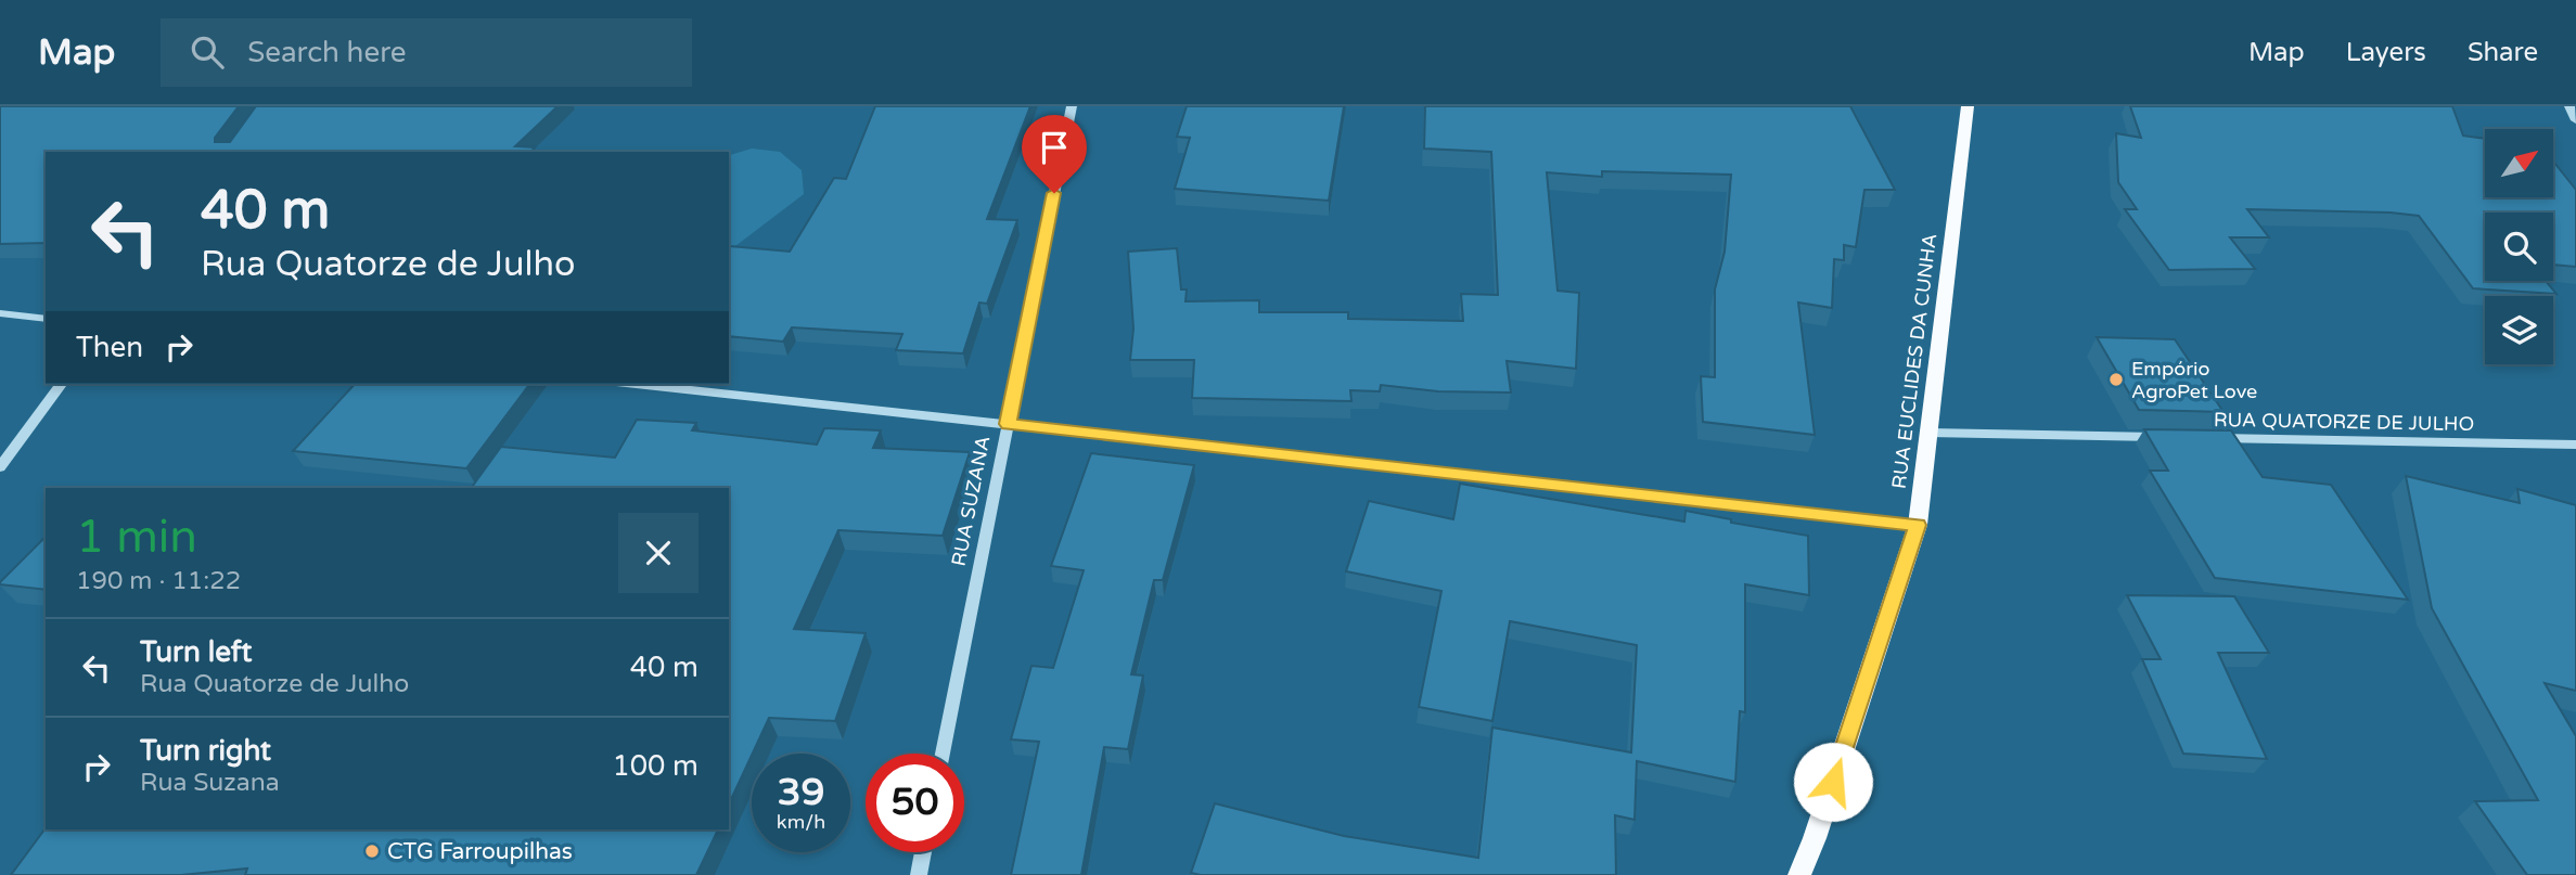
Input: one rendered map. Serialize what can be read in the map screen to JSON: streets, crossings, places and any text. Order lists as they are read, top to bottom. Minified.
{"streets":{"main road":["RUA EUCLIDES DA CUNHA"],"street":["RUA QUATORZE DE JULHO","RUA SUZANA"]},"places":["Empório AgroPet Love","CTG Farroupilhas"],"north":"top right","page":{"header":"Map","search":"Search here","nav":["Map","Layers","Share"],"turn":["40 m","Rua Quatorze de Julho"],"then":"Then","heading":["1 min","190 m · 11:22"],"list":[{"name":"Turn left","note":"Rua Quatorze de Julho","value":"40 m"},{"name":"Turn right","note":"Rua Suzana","value":"100 m"}],"speed":"39 km/h","limit":"50"}}
